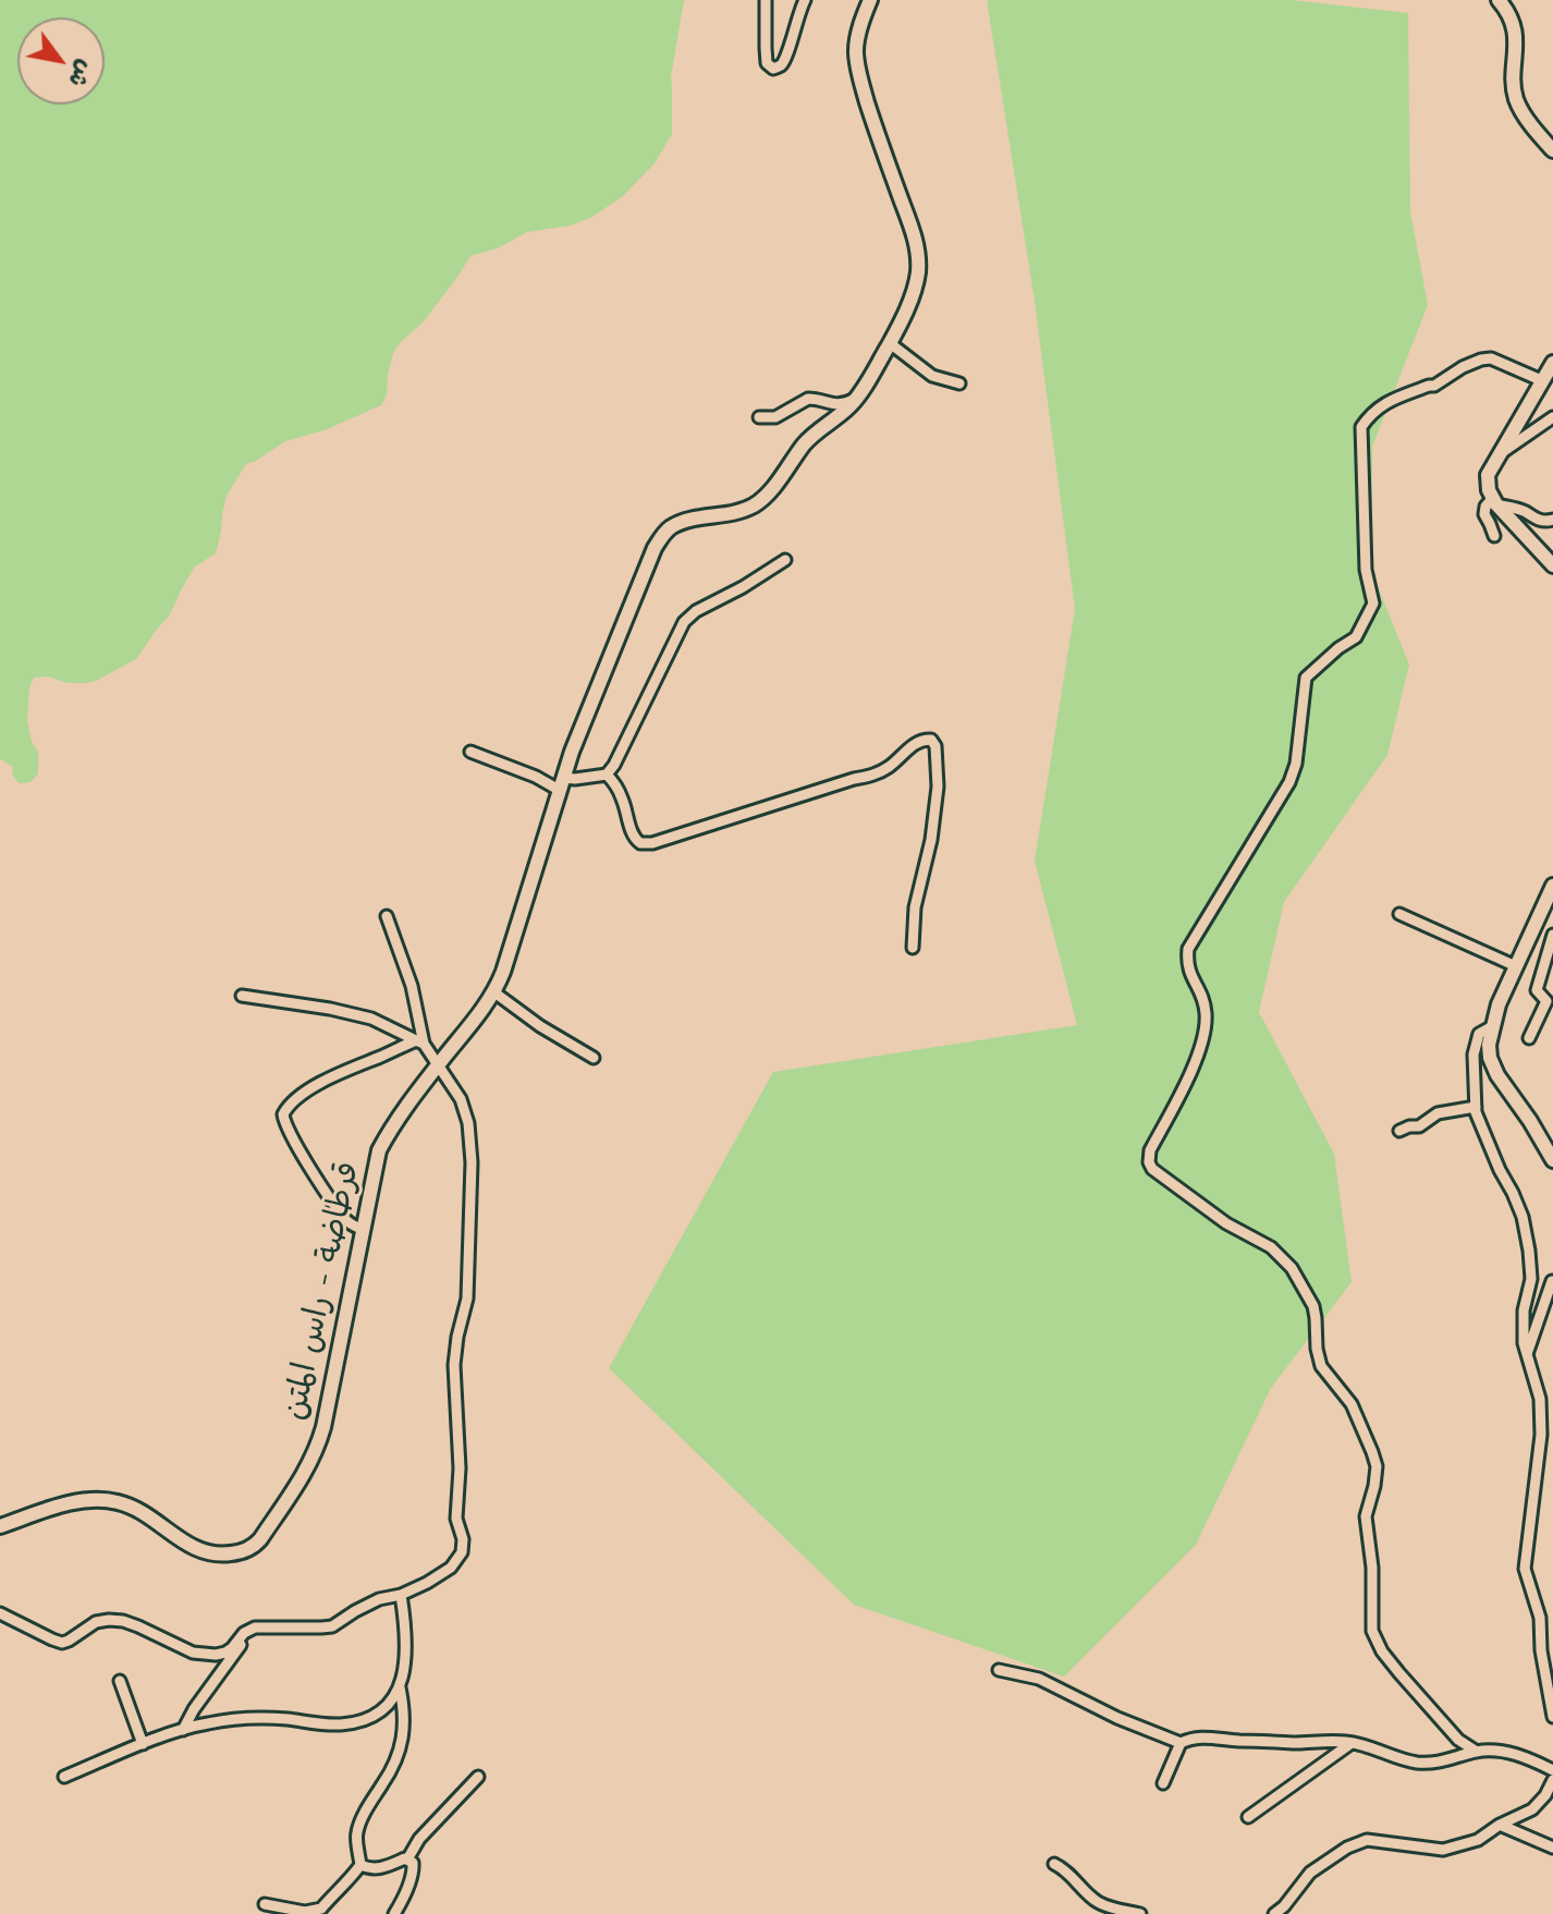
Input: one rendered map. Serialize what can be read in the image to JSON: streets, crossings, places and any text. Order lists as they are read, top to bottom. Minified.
{"streets":{"main road":["قرطاضة - راس المتن"]},"north":"bottom right"}
